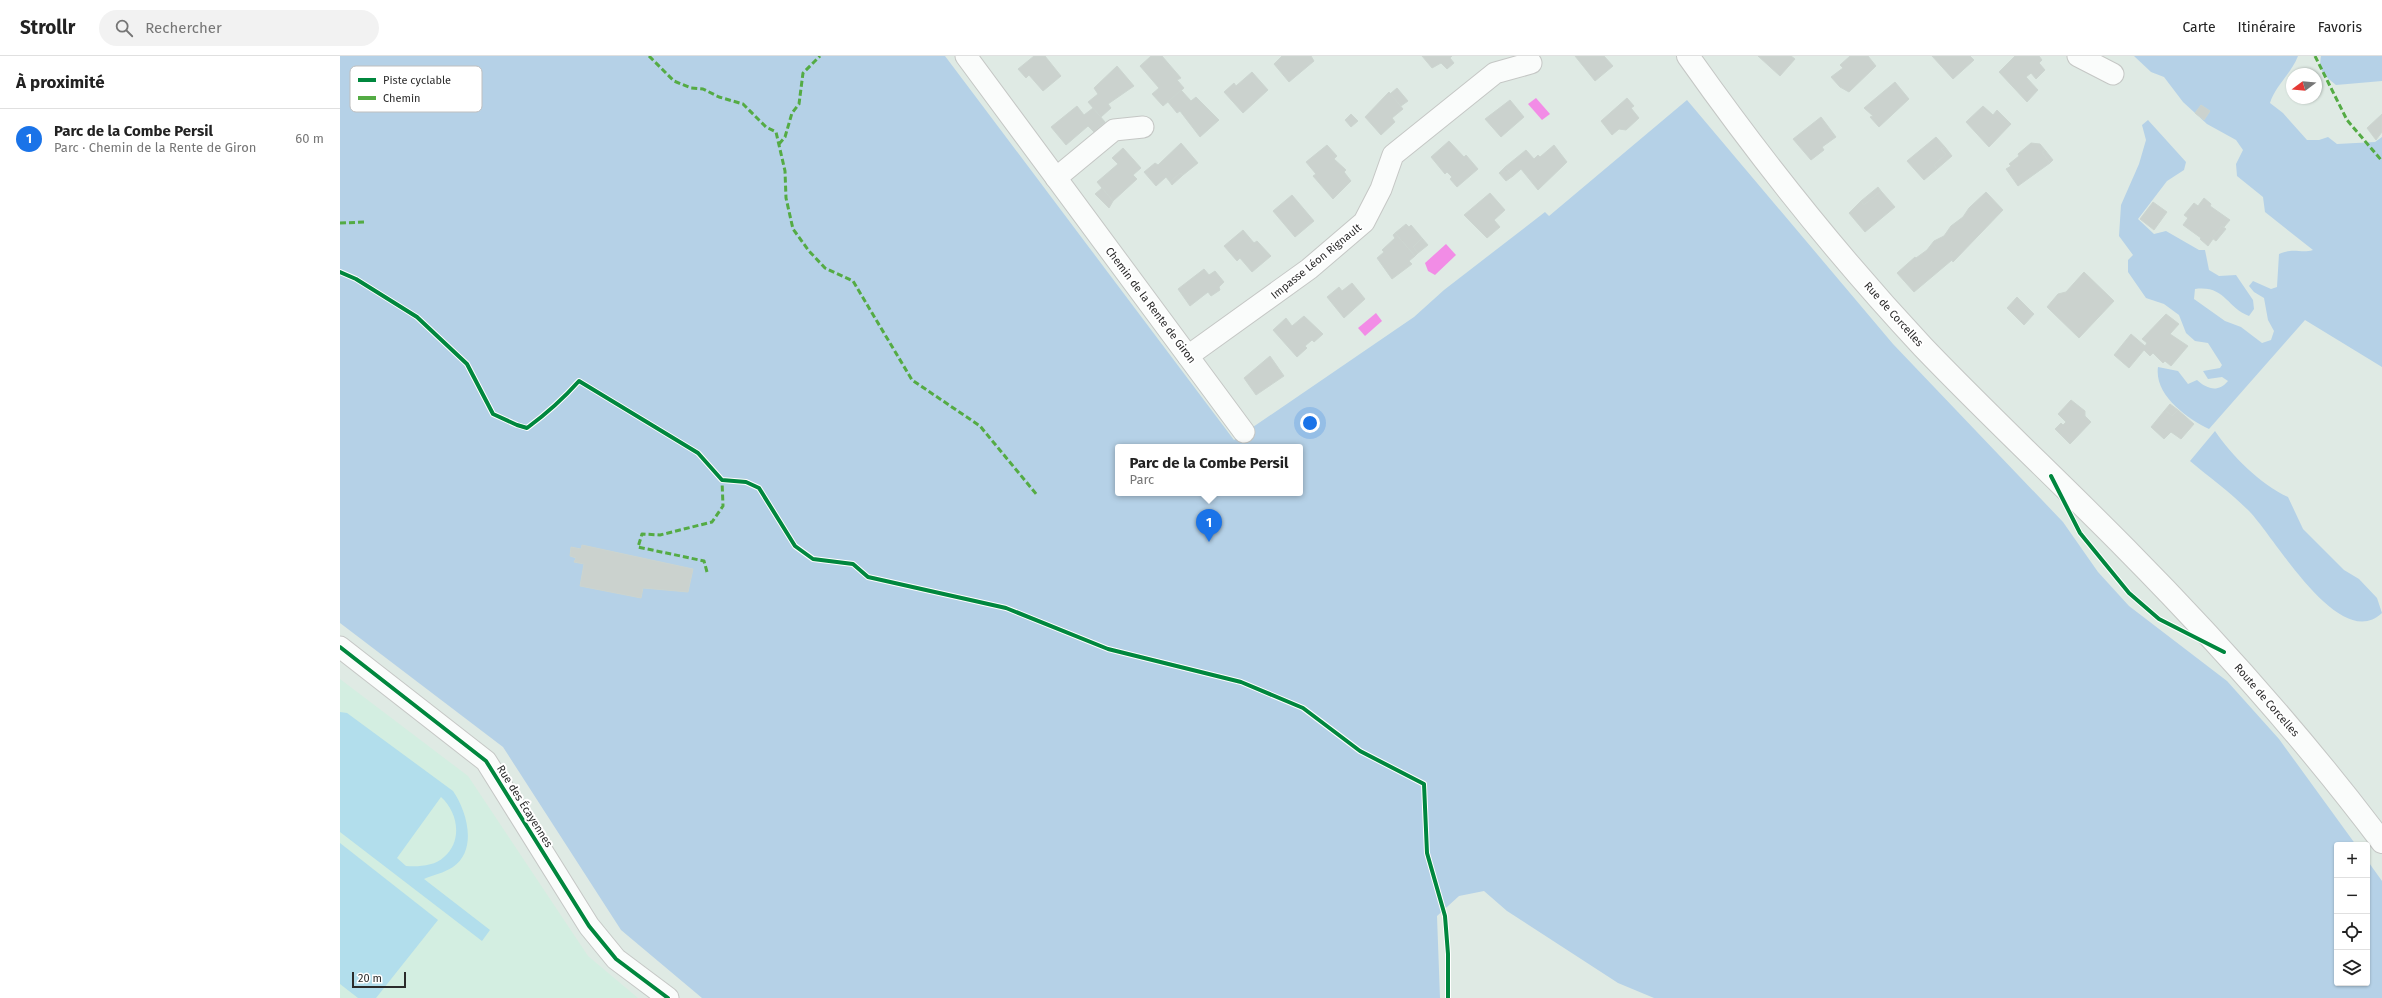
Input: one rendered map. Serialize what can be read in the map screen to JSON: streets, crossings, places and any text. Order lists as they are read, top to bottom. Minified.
{"streets":{"main road":["Rue de Corcelles","Route de Corcelles"],"street":["Impasse Léon Rignault","Chemin de la Rente de Giron","Rue des Écayennes"]},"crossings":[["Impasse Léon Rignault","Chemin de la Rente de Giron"],["Rue de Corcelles","Route de Corcelles"]],"legend":["Piste cyclable","Chemin"],"scale_bar":"20 m","north":"left","page":{"header":"Strollr","search":"Rechercher","nav":["Carte","Itinéraire","Favoris"],"heading":"À proximité","list":[{"mark":"1","name":"Parc de la Combe Persil","note":"Parc · Chemin de la Rente de Giron","value":"60 m"}],"popup":["Parc de la Combe Persil","Parc"],"pins":"1","map_buttons":["+","−"],"scale":"20 m"}}
